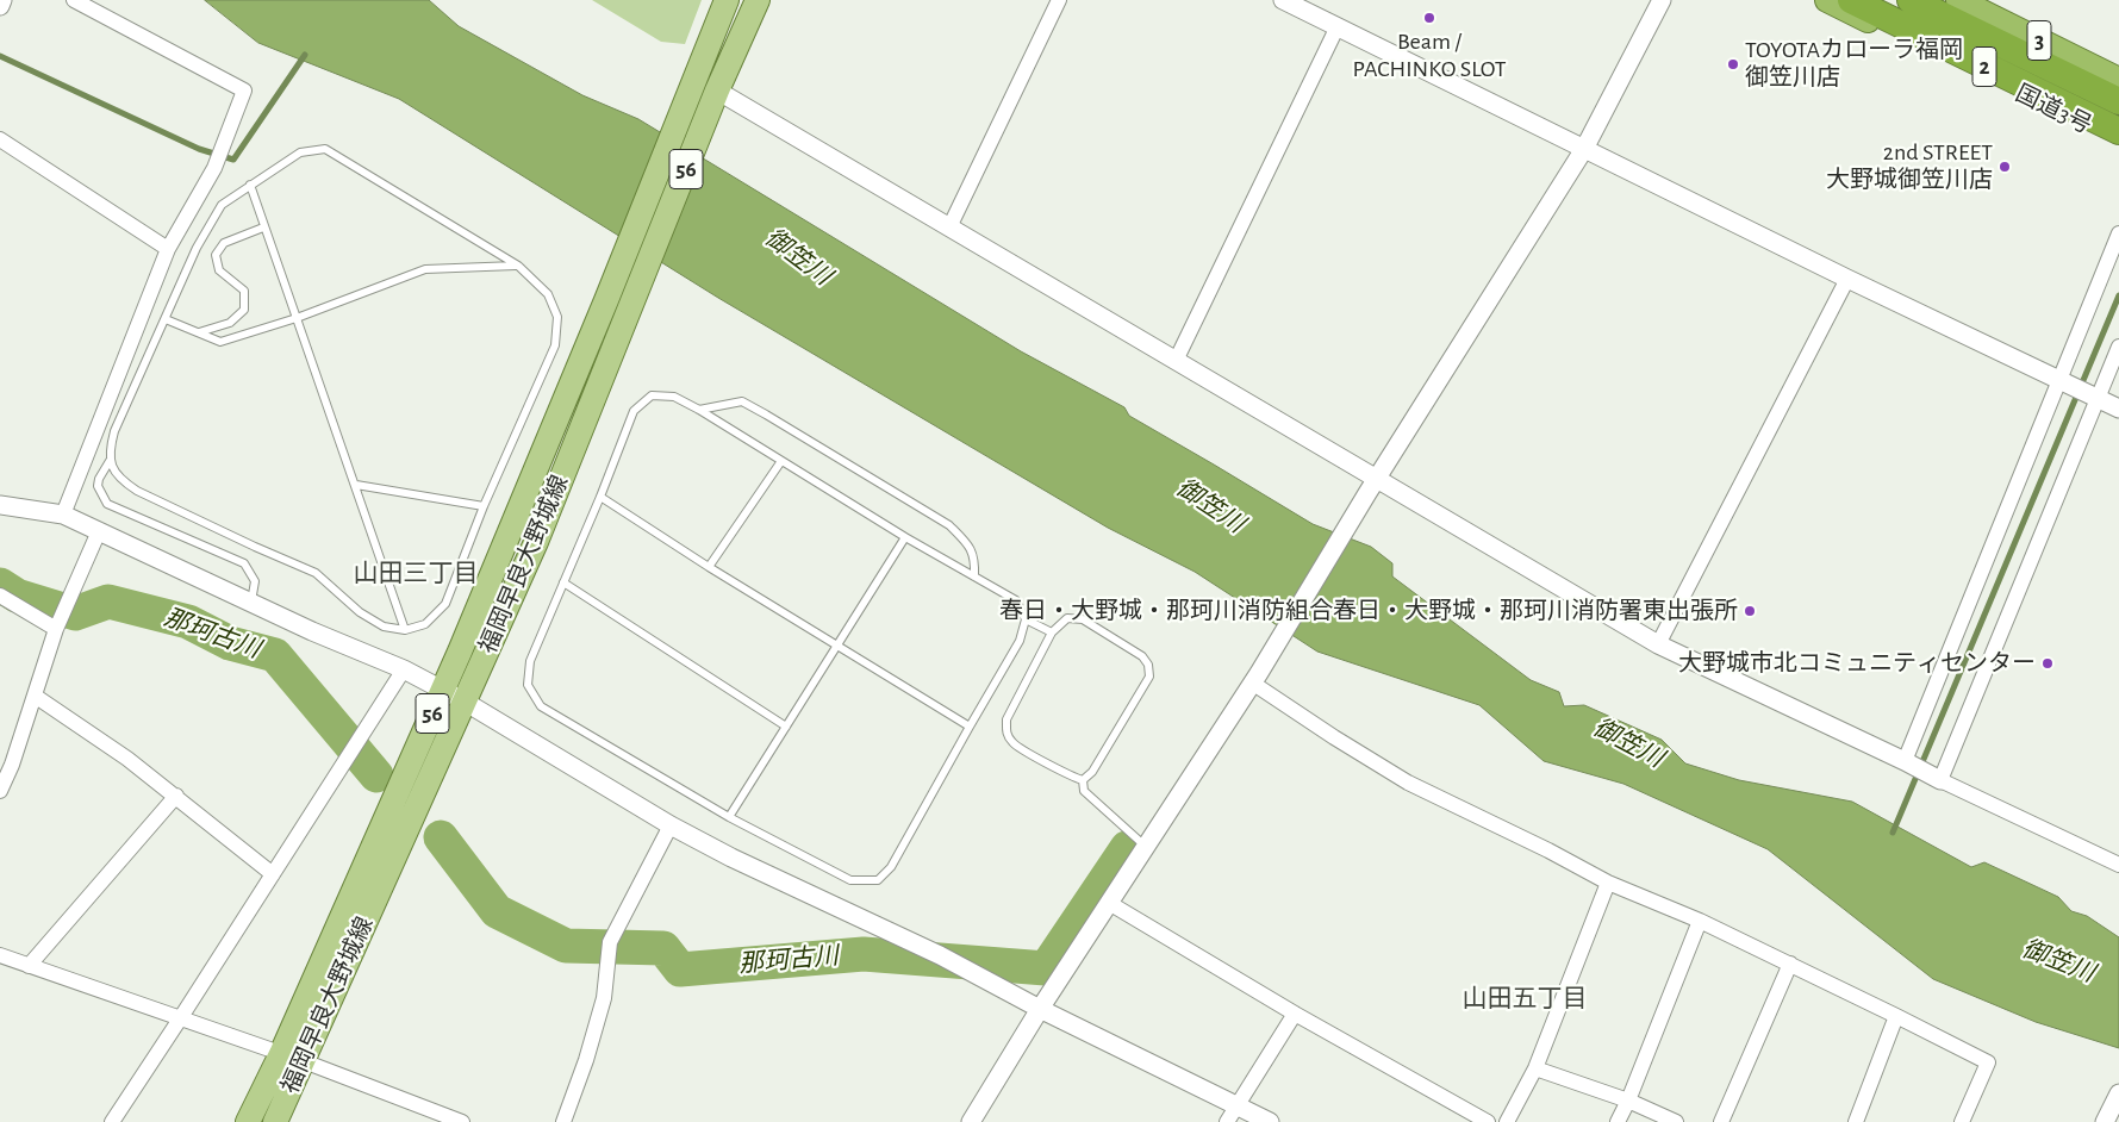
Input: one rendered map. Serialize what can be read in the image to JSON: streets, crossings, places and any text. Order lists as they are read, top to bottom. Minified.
{"streets":{"highway":["3","2","国道3号"],"main road":["56","福岡早良大野城線"]},"districts":["山田三丁目","山田五丁目"],"water":["御笠川","那珂古川"],"places":["Beam / PACHINKO SLOT","TOYOTAカローラ福岡 御笠川店","2nd STREET 大野城御笠川店","春日・大野城・那珂川消防組合春日・大野城・那珂川消防署東出張所","大野城市北コミュニティセンター"]}
